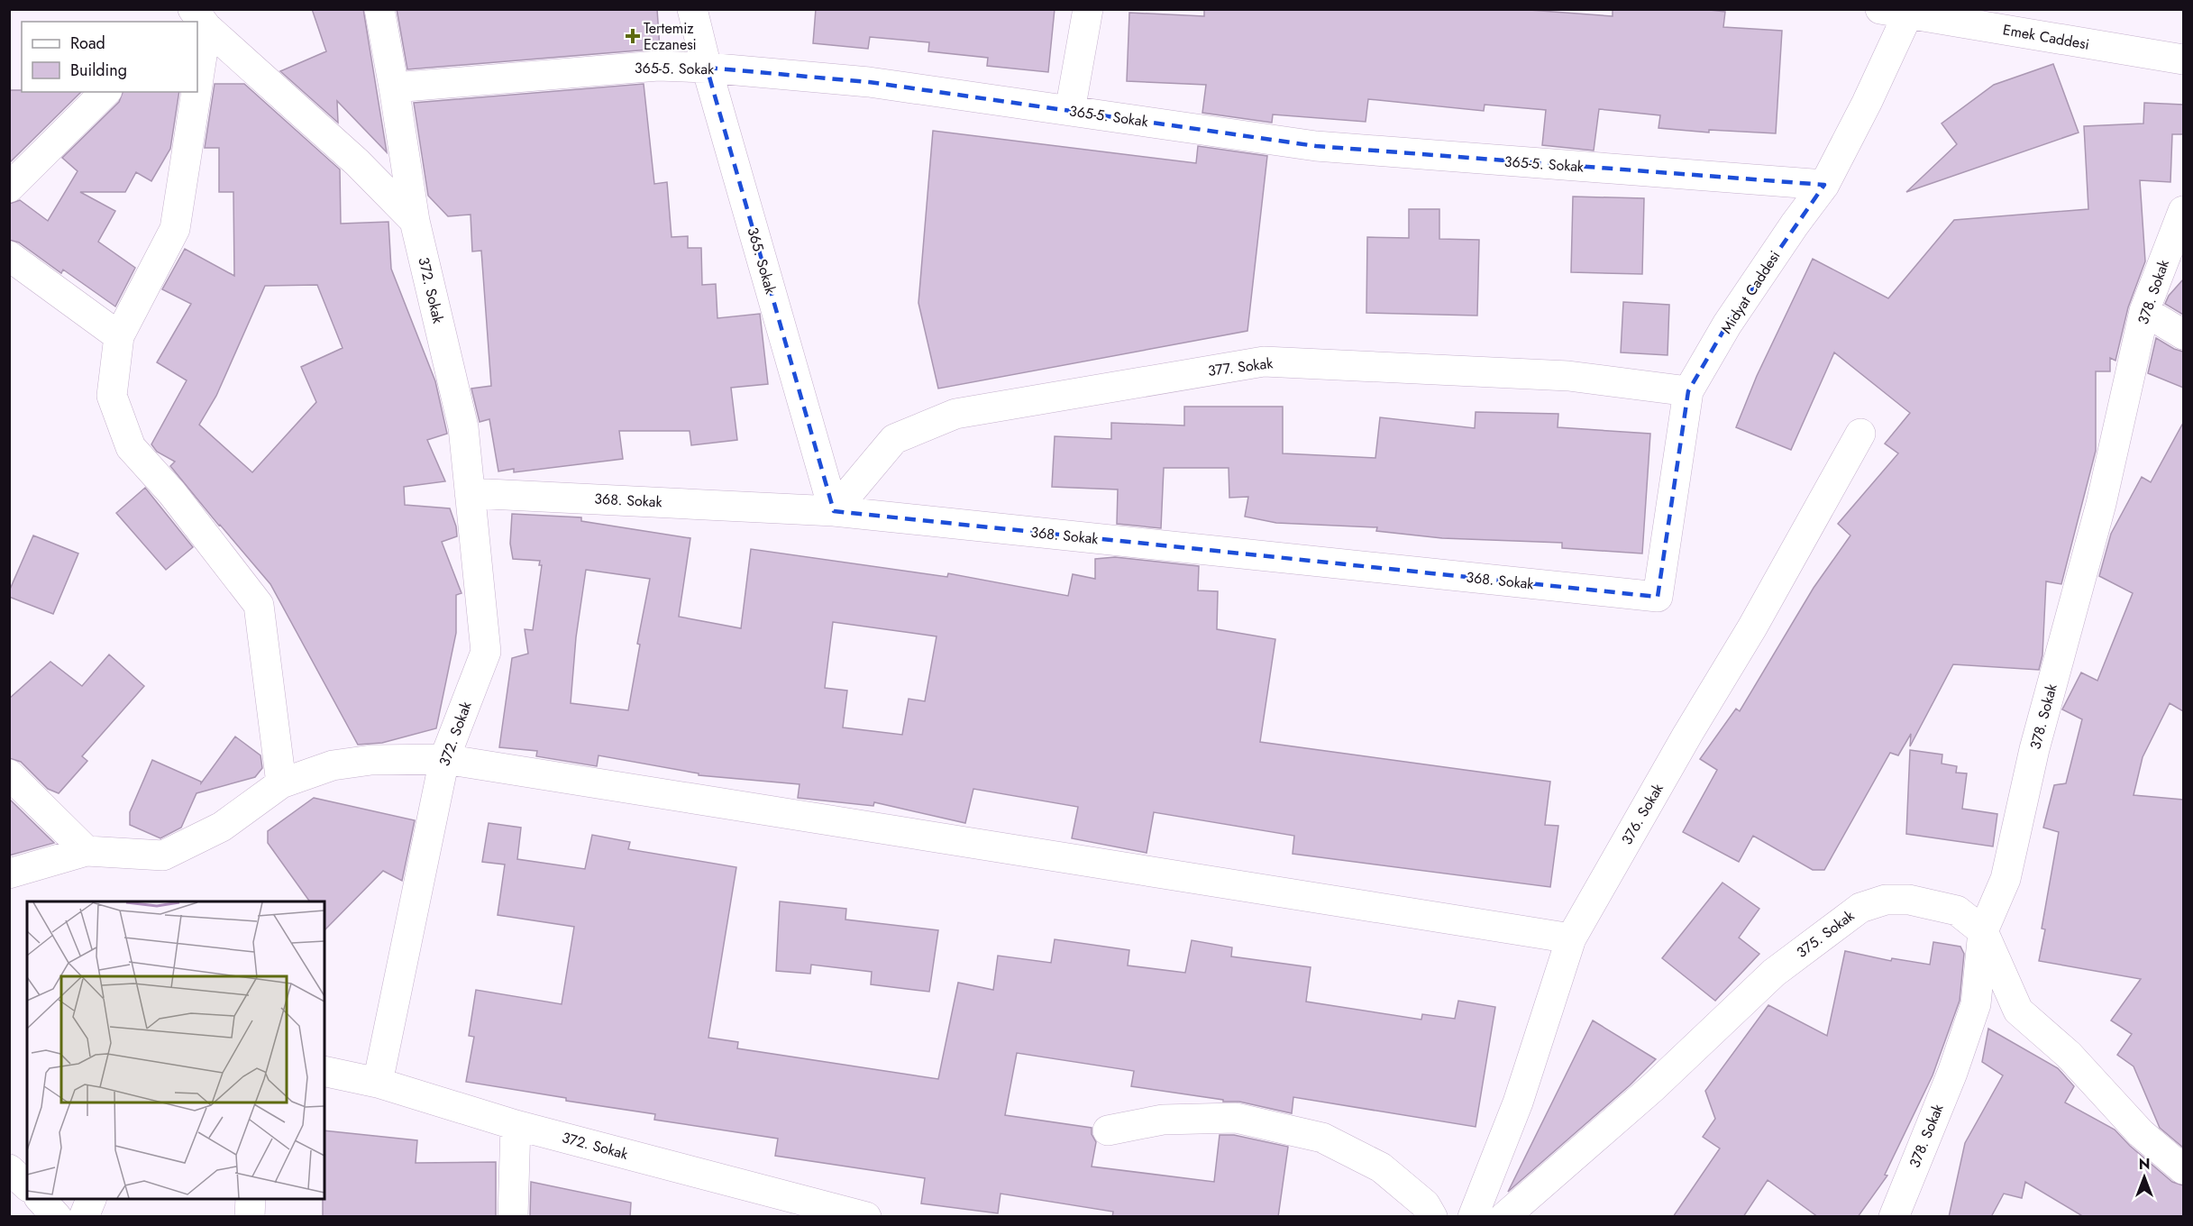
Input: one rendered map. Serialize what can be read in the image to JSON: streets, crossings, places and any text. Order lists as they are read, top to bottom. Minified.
{"streets":{"street":["Emek Caddesi","365-5. Sokak","365. Sokak","372. Sokak","Midyat Caddesi","378. Sokak","377. Sokak","368. Sokak","376. Sokak","375. Sokak"]},"crossings":[["Emek Caddesi","Midyat Caddesi"],["365-5. Sokak","365. Sokak"],["365-5. Sokak","372. Sokak"],["365-5. Sokak","Midyat Caddesi"],["365. Sokak","377. Sokak"],["365. Sokak","368. Sokak"],["372. Sokak","368. Sokak"],["Midyat Caddesi","377. Sokak"],["Midyat Caddesi","368. Sokak"],["378. Sokak","375. Sokak"],["377. Sokak","368. Sokak"]],"places":{"health":["Tertemiz Eczanesi"]},"legend":["Road","Building"],"north":"top"}
